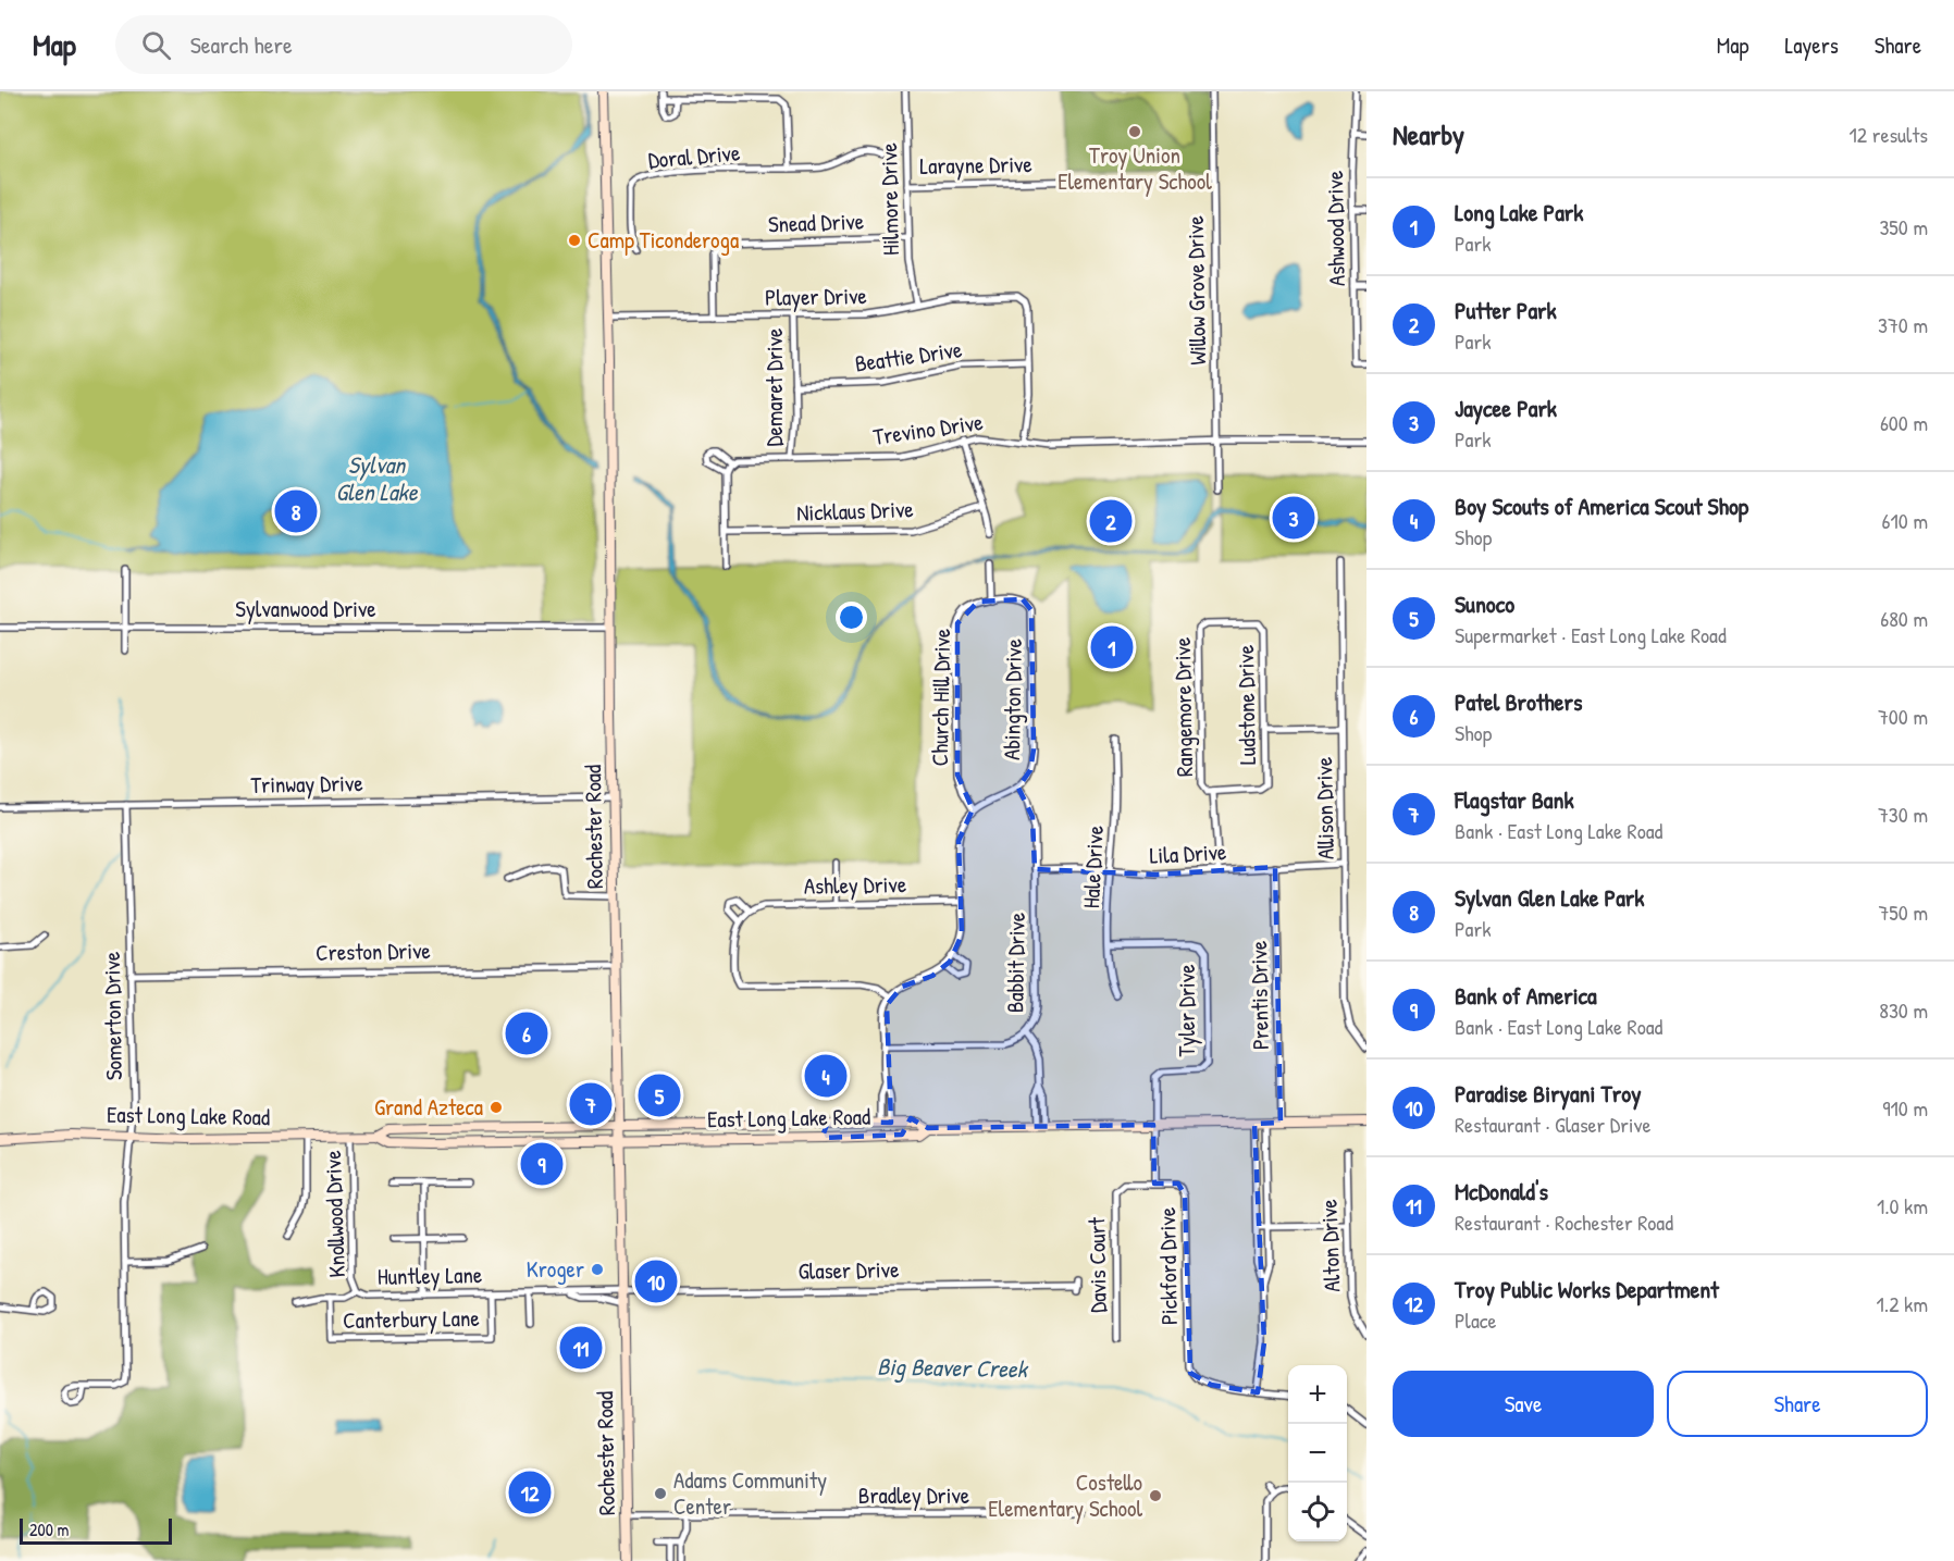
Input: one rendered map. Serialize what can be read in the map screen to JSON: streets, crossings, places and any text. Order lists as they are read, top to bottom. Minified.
{"streets":{"main road":["Rochester Road","East Long Lake Road"],"street":["Doral Drive","Larayne Drive","Hilmore Drive","Snead Drive","Ashwood Drive","Willow Grove Drive","Player Drive","Beattie Drive","Demaret Drive","Trevino Drive","Nicklaus Drive","Sylvanwood Drive","Church Hill Drive","Abington Drive","Ludstone Drive","Rangemore Drive","Trinway Drive","Allison Drive","Lila Drive","Hale Drive","Ashley Drive","Creston Drive","Babbit Drive","Prentis Drive","Tyler Drive","Somerton Drive","Knollwood Drive","Alton Drive","Davis Court","Pickford Drive","Glaser Drive","Huntley Lane","Canterbury Lane","Bradley Drive"]},"crossings":[["Larayne Drive","Hilmore Drive"],["Hilmore Drive","Snead Drive"],["Hilmore Drive","Player Drive"],["Snead Drive","Player Drive"],["Willow Grove Drive","Trevino Drive"],["Player Drive","Beattie Drive"],["Player Drive","Demaret Drive"],["Player Drive","Rochester Road"],["Beattie Drive","Demaret Drive"],["Demaret Drive","Trevino Drive"],["Trevino Drive","Nicklaus Drive"],["Sylvanwood Drive","Rochester Road"],["Church Hill Drive","Abington Drive"],["Abington Drive","Babbit Drive"],["Ludstone Drive","Rangemore Drive"],["Trinway Drive","Rochester Road"],["Trinway Drive","Somerton Drive"],["Allison Drive","Lila Drive"],["Rochester Road","Creston Drive"],["Rochester Road","East Long Lake Road"],["Rochester Road","Glaser Drive"],["Rochester Road","Huntley Lane"],["Rochester Road","Bradley Drive"],["Lila Drive","Hale Drive"],["Lila Drive","Babbit Drive"],["Lila Drive","Prentis Drive"],["Hale Drive","Tyler Drive"],["Creston Drive","Somerton Drive"],["Prentis Drive","East Long Lake Road"],["Tyler Drive","East Long Lake Road"],["Somerton Drive","East Long Lake Road"],["East Long Lake Road","Knollwood Drive"],["Knollwood Drive","Huntley Lane"],["Davis Court","Pickford Drive"],["Glaser Drive","Huntley Lane"],["Huntley Lane","Canterbury Lane"]],"water":["Sylvan Glen Lake","Big Beaver Creek"],"places":["Troy Union Elementary School","Camp Ticonderoga","Grand Azteca","Kroger","Adams Community Center","Costello Elementary School"],"scale_bar":"200 m","page":{"header":"Map","search":"Search here","nav":["Map","Layers","Share"],"heading":["Nearby","12 results"],"list":[{"mark":"1","name":"Long Lake Park","note":"Park","value":"350 m"},{"mark":"2","name":"Putter Park","note":"Park","value":"370 m"},{"mark":"3","name":"Jaycee Park","note":"Park","value":"600 m"},{"mark":"4","name":"Boy Scouts of America Scout Shop","note":"Shop","value":"610 m"},{"mark":"5","name":"Sunoco","note":"Supermarket · East Long Lake Road","value":"680 m"},{"mark":"6","name":"Patel Brothers","note":"Shop","value":"700 m"},{"mark":"7","name":"Flagstar Bank","note":"Bank · East Long Lake Road","value":"730 m"},{"mark":"8","name":"Sylvan Glen Lake Park","note":"Park","value":"750 m"},{"mark":"9","name":"Bank of America","note":"Bank · East Long Lake Road","value":"830 m"},{"mark":"10","name":"Paradise Biryani Troy","note":"Restaurant · Glaser Drive","value":"910 m"},{"mark":"11","name":"McDonald's","note":"Restaurant · Rochester Road","value":"1.0 km"},{"mark":"12","name":"Troy Public Works Department","note":"Place","value":"1.2 km"}],"pins":["8","3","2","1","6","4","5","7","9","10","11","12"],"buttons":["Save","Share"],"map_buttons":["+","−"],"scale":"200 m"}}
